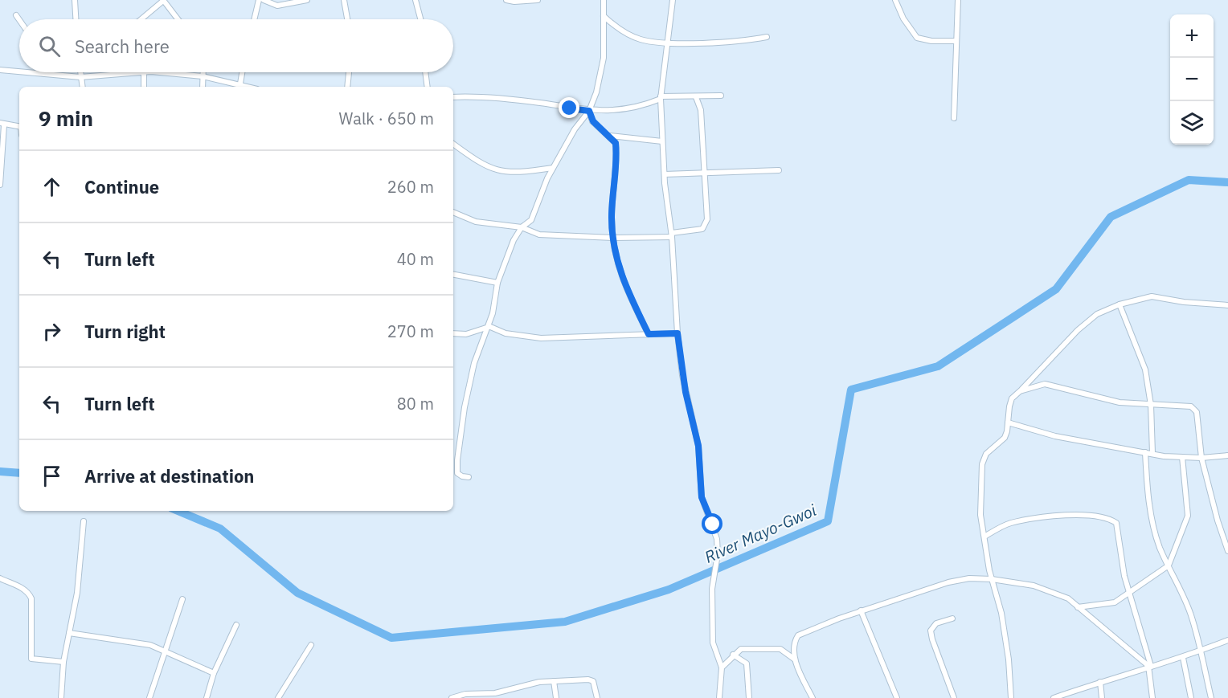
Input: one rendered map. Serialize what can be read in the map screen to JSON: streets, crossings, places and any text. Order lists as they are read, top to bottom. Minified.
{"water":["River Mayo-Gwoi"],"page":{"map_buttons":["+","−"],"search":"Search here","heading":["9 min","Walk · 650 m"],"list":[["Continue","260 m"],["Turn left","40 m"],["Turn right","270 m"],["Turn left","80 m"],"Arrive at destination"]}}
